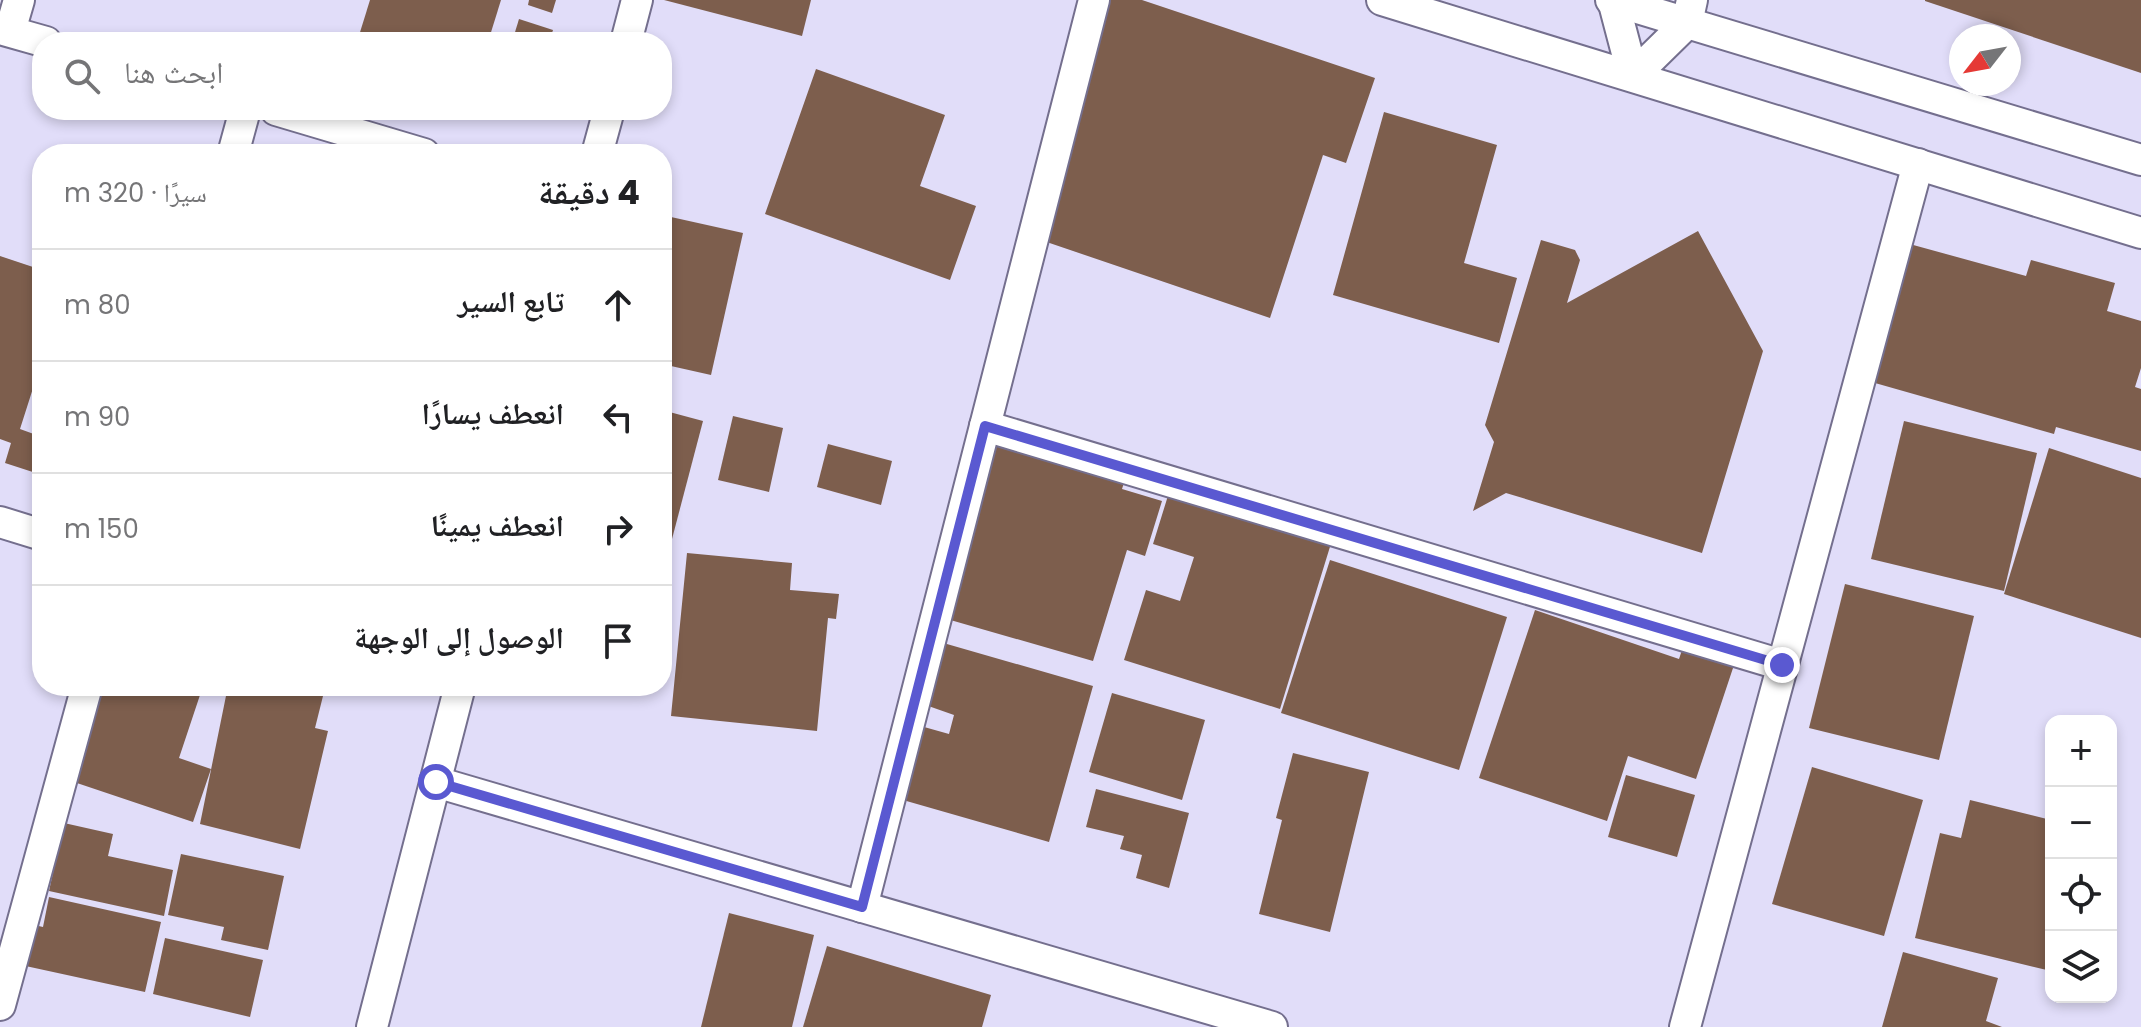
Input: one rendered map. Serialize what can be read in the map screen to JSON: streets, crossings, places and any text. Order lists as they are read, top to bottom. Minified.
{"north":"bottom left","page":{"search":"ابحث هنا","heading":["4 دقيقة","سيرًا · 320 m"],"list":[["تابع السير","80 m"],["انعطف يسارًا","90 m"],["انعطف يمينًا","150 m"],"الوصول إلى الوجهة"],"map_buttons":["+","−"]}}
